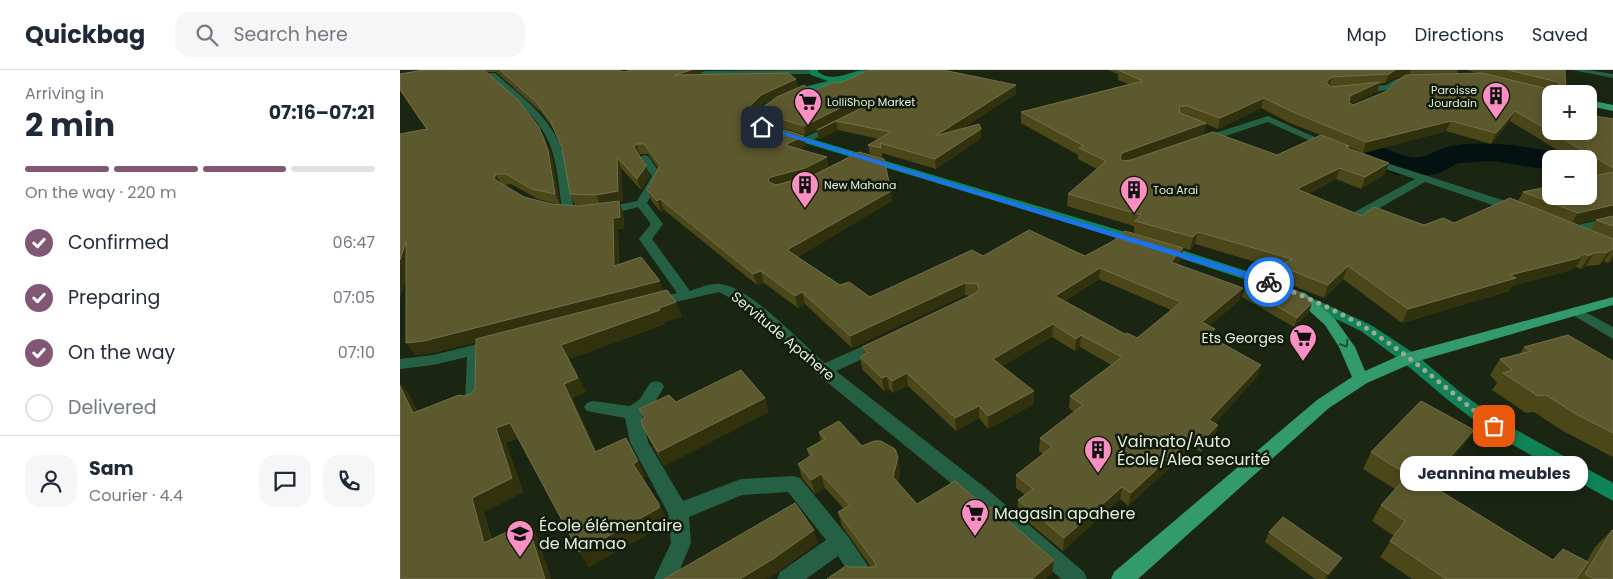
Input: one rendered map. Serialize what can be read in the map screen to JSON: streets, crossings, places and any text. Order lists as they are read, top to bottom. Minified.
{"streets":{"street":["Servitude Apahere"]},"places":{"building":["Paroisse Jourdain","New Mahana","Toa Arai","Vaimato/Auto École/Alea securité"],"supermarket":["LolliShop Market","Ets Georges","Magasin apahere"],"other":["Jeannina meubles"],"school or university":["École élémentaire de Mamao"]},"page":{"header":"Quickbag","search":"Search here","nav":["Map","Directions","Saved"],"heading":["2 min","Arriving in","07:16–07:21"],"panel":["Sam","Courier · 4.4"],"map_buttons":["+","−"],"bar":"On the way · 220 m","list":[["Confirmed","06:47"],["Preparing","07:05"],["On the way","07:10"],"Delivered"],"bubble":"Jeannina meubles"}}
